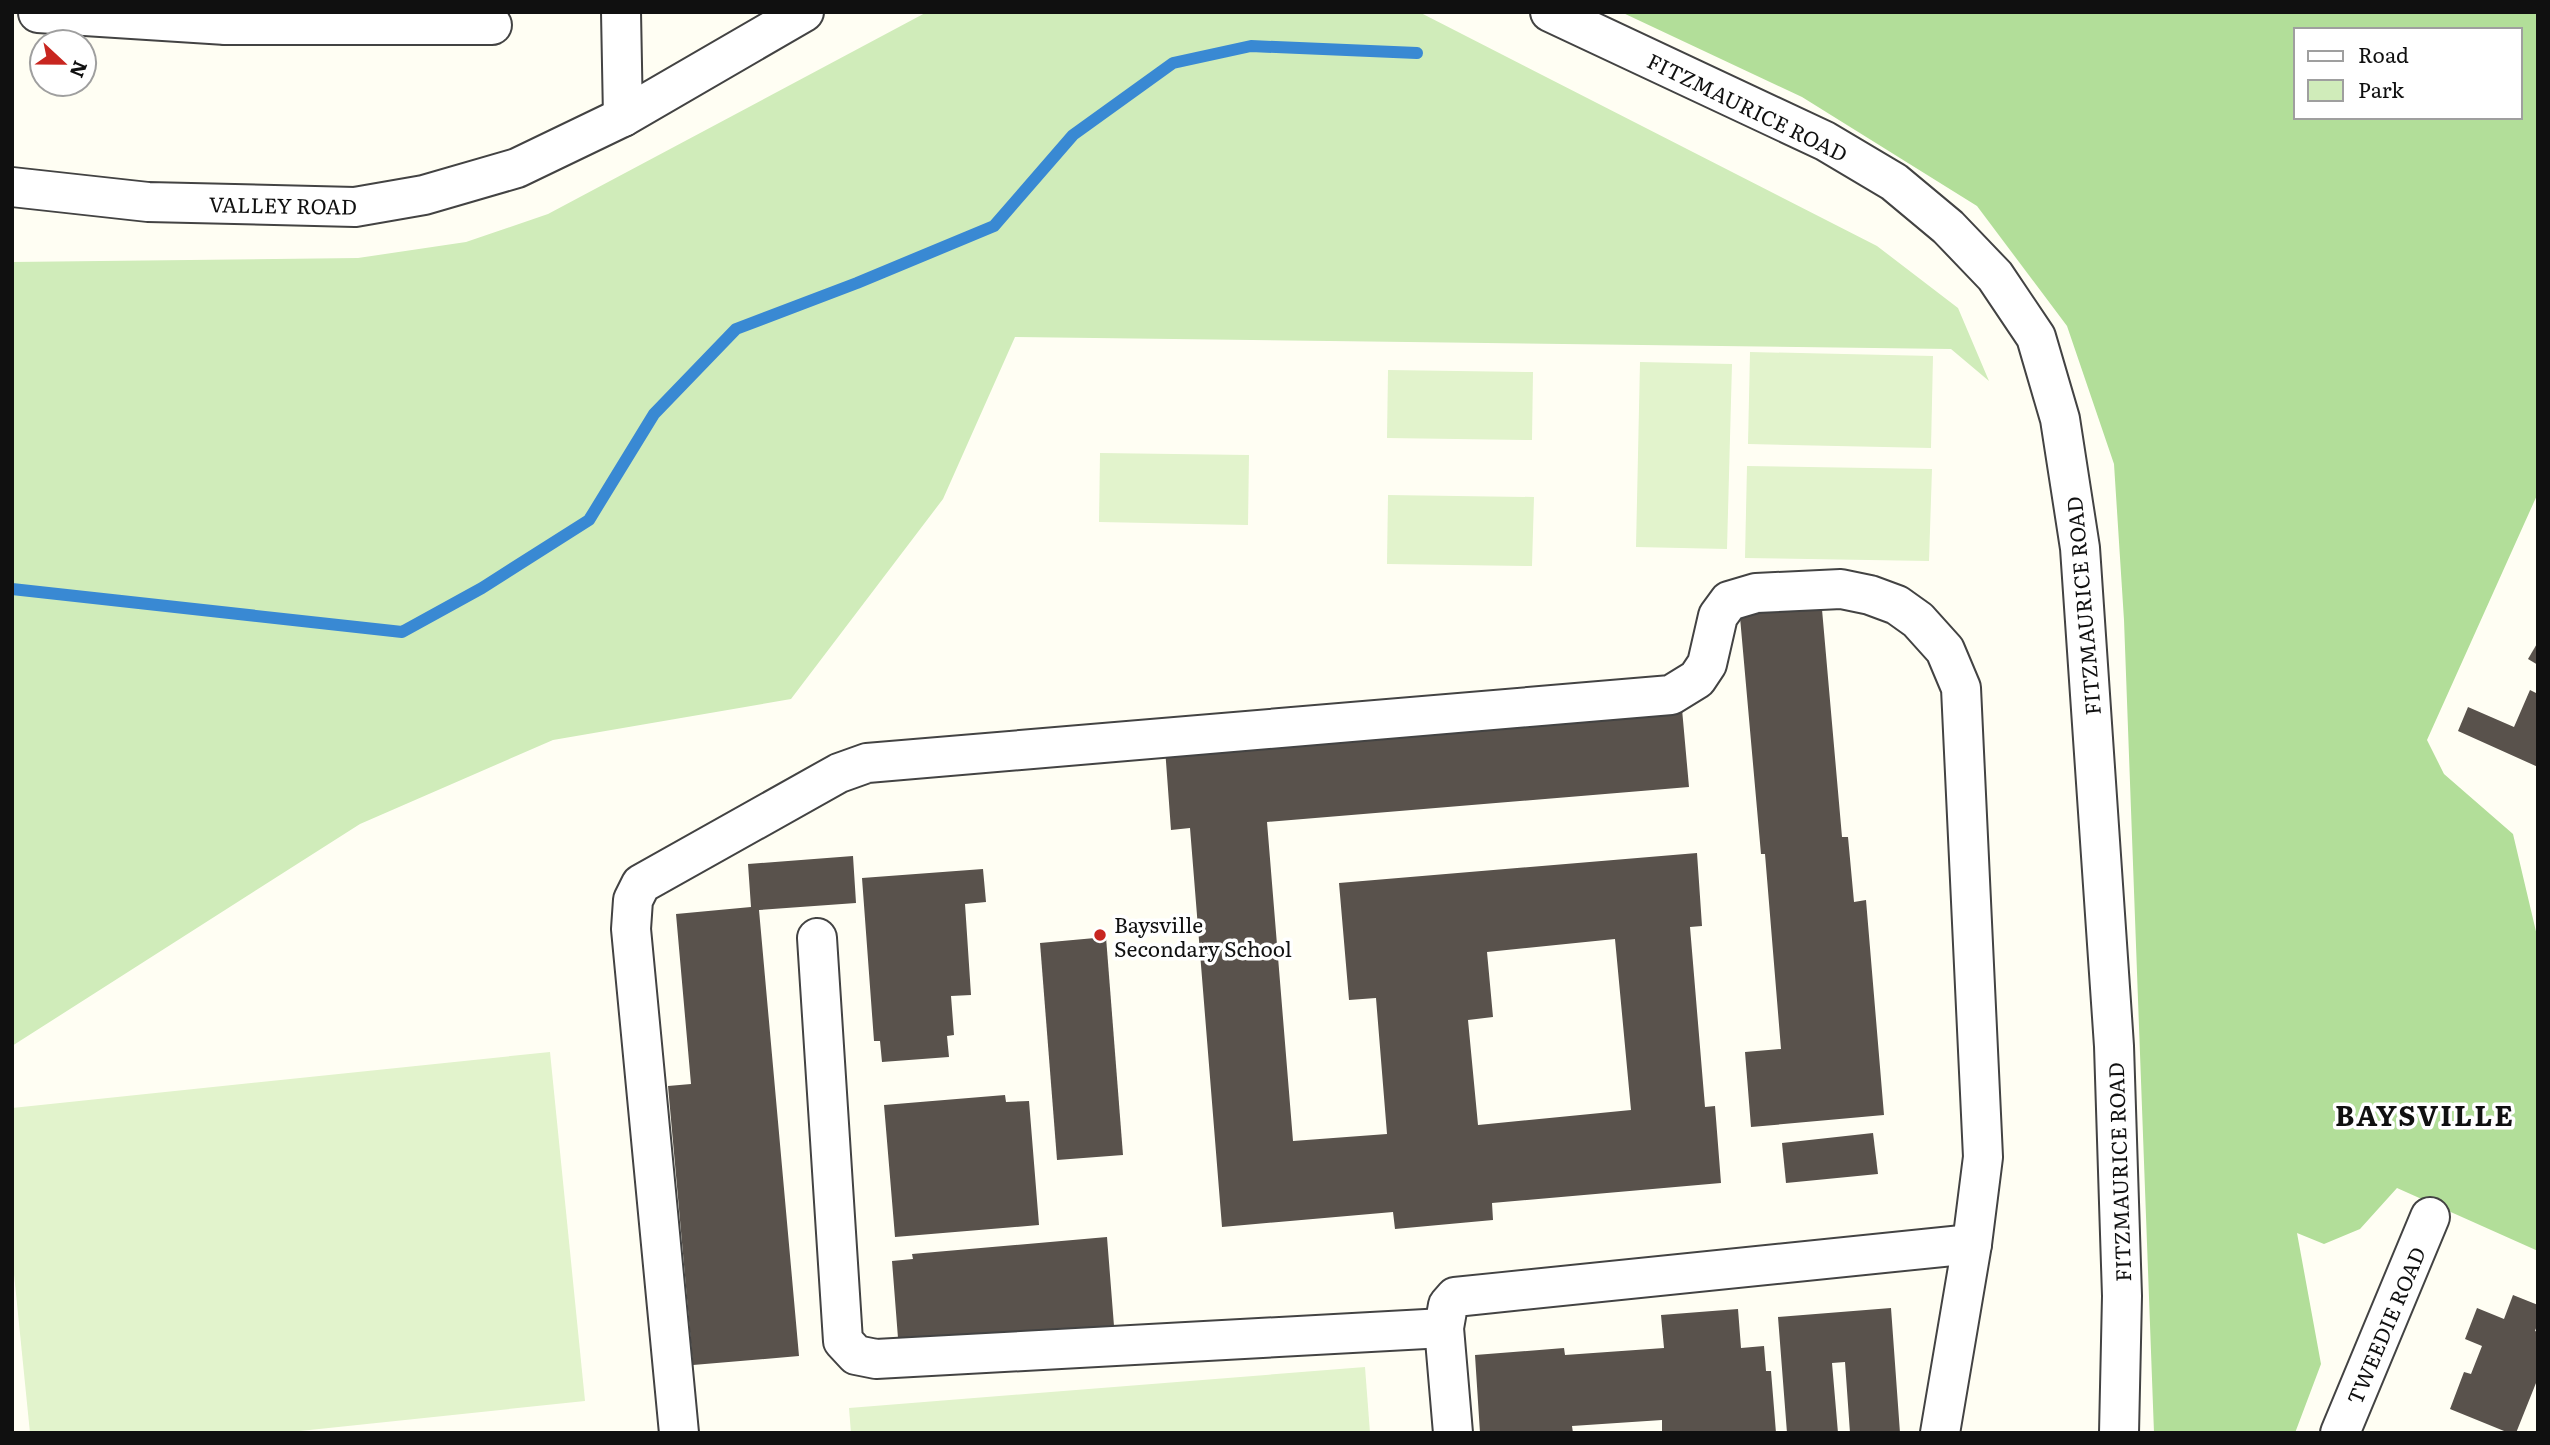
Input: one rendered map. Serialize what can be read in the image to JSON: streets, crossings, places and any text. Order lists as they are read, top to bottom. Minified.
{"streets":{"street":["FITZMAURICE ROAD","VALLEY ROAD","TWEEDIE ROAD"]},"districts":["BAYSVILLE"],"places":["Baysville Secondary School"],"legend":["Road","Park"],"north":"right"}
